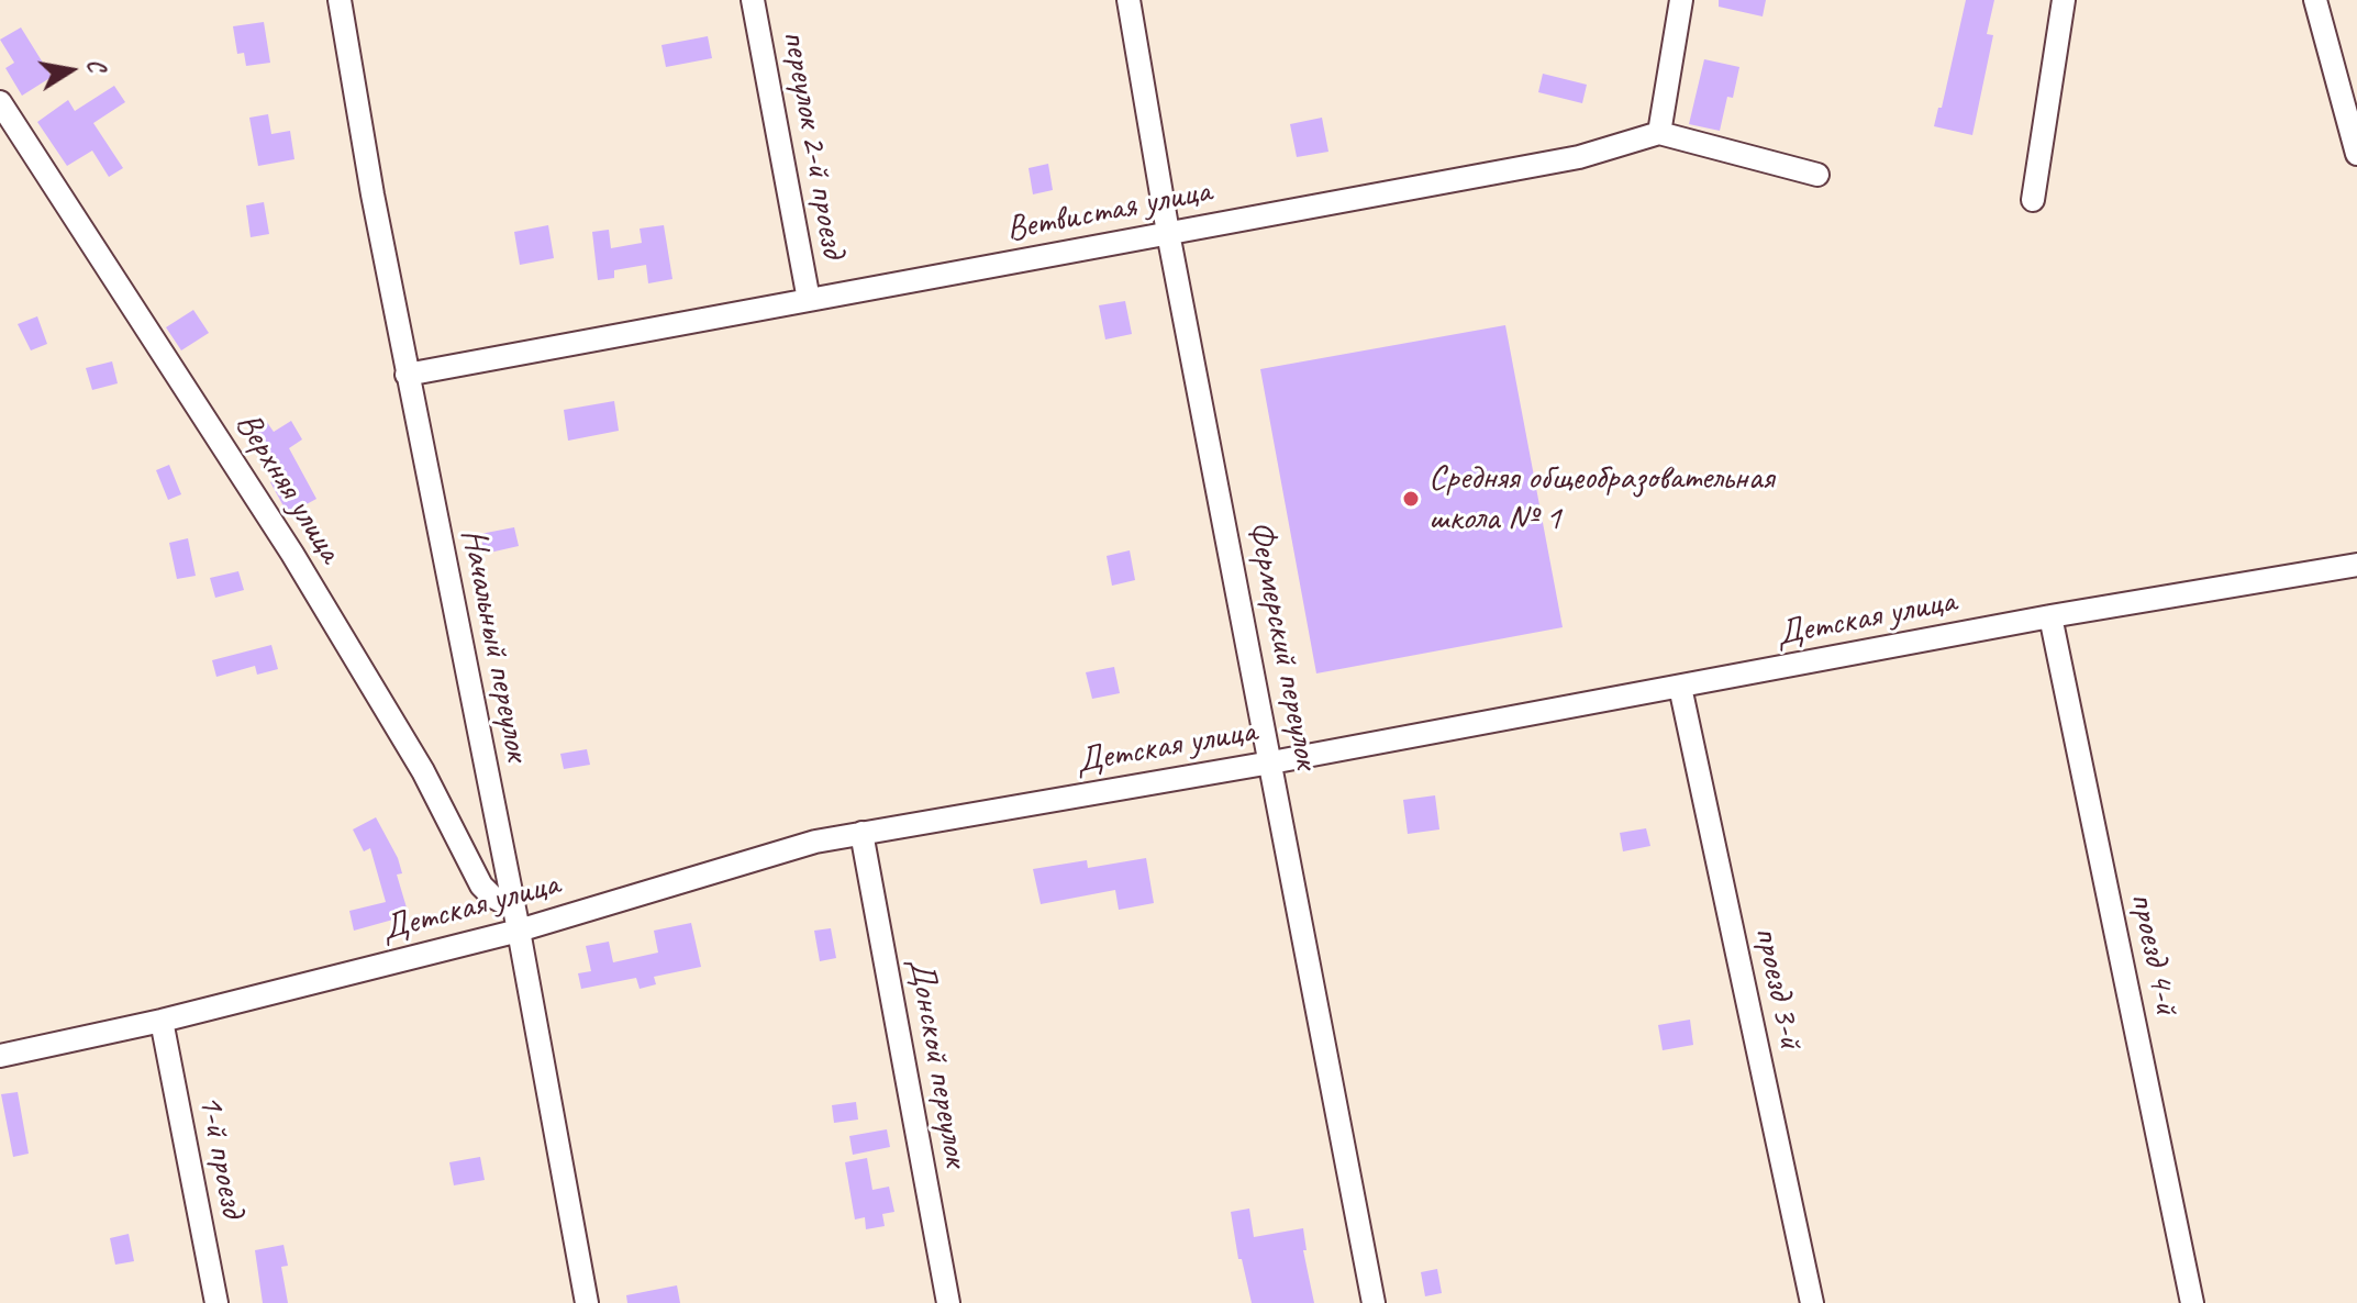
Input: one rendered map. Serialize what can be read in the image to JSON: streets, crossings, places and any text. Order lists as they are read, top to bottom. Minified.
{"streets":{"street":["переулок 2-й проезд","Ветвистая улица","Верхняя улица","Детская улица","Начальный переулок","Фермерский переулок","проезд 4-й","проезд 3-й","Донской переулок","1-й проезд"]},"crossings":[["переулок 2-й проезд","Ветвистая улица"],["Ветвистая улица","Начальный переулок"],["Ветвистая улица","Фермерский переулок"],["Верхняя улица","Детская улица"],["Верхняя улица","Начальный переулок"],["Детская улица","Начальный переулок"],["Детская улица","Фермерский переулок"],["Детская улица","проезд 4-й"],["Детская улица","проезд 3-й"],["Детская улица","Донской переулок"],["Детская улица","1-й проезд"]],"places":["Средняя общеобразовательная школа № 1"],"north":"right"}
